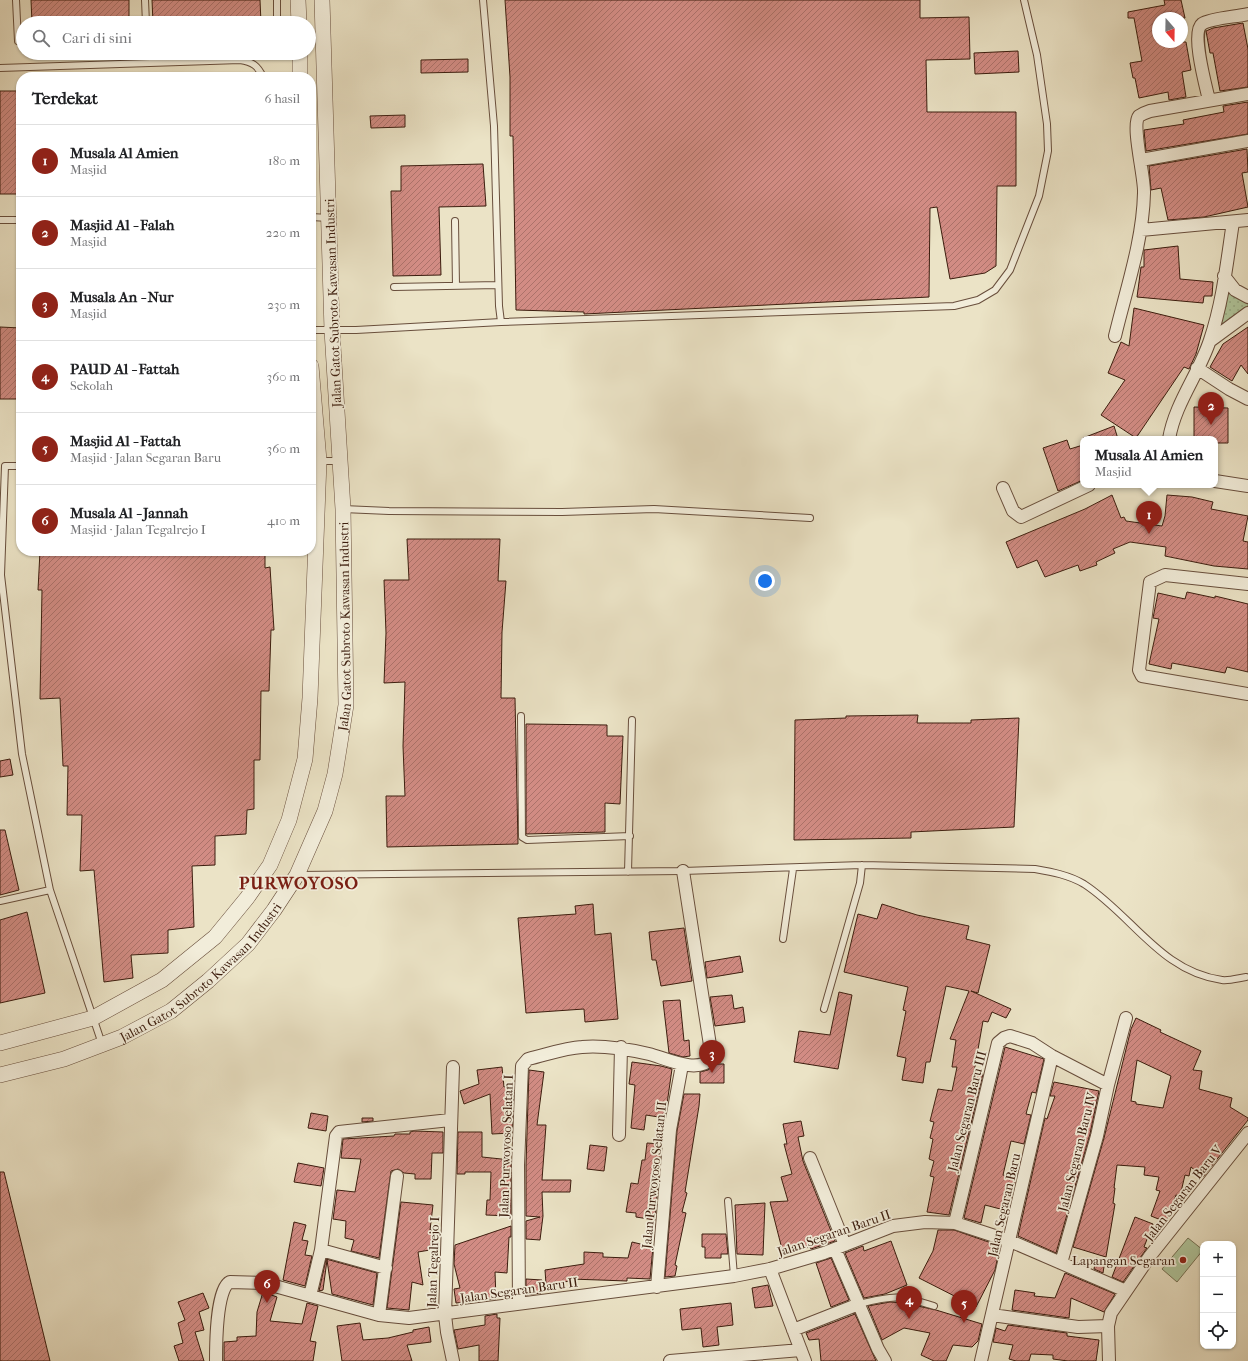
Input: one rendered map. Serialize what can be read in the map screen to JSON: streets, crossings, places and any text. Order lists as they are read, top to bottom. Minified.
{"streets":{"street":["Jalan Gatot Subroto Kawasan Industri","Jalan Segaran Baru III","Jalan Purwoyoso Selatan I","Jalan Segaran Baru IV","Jalan Purwoyoso Selatan II","Jalan Segaran Baru V","Jalan Segaran Baru","Jalan Segaran Baru II","Jalan Tegalrejo I"]},"crossings":[["Jalan Segaran Baru III","Jalan Segaran Baru IV"],["Jalan Segaran Baru III","Jalan Segaran Baru"],["Jalan Segaran Baru III","Jalan Segaran Baru II"],["Jalan Purwoyoso Selatan I","Jalan Purwoyoso Selatan II"],["Jalan Purwoyoso Selatan I","Jalan Segaran Baru II"],["Jalan Segaran Baru IV","Jalan Segaran Baru"],["Jalan Segaran Baru IV","Jalan Segaran Baru II"],["Jalan Purwoyoso Selatan II","Jalan Segaran Baru II"],["Jalan Segaran Baru V","Jalan Segaran Baru II"],["Jalan Segaran Baru","Jalan Segaran Baru II"],["Jalan Segaran Baru II","Jalan Tegalrejo I"]],"districts":["PURWOYOSO"],"places":["Lapangan Segaran"],"north":"bottom","page":{"search":"Cari di sini","heading":["Terdekat","6 hasil"],"list":[{"mark":"1","name":"Musala Al Amien","note":"Masjid","value":"180 m"},{"mark":"2","name":"Masjid Al - Falah","note":"Masjid","value":"220 m"},{"mark":"3","name":"Musala An - Nur","note":"Masjid","value":"230 m"},{"mark":"4","name":"PAUD Al - Fattah","note":"Sekolah","value":"360 m"},{"mark":"5","name":"Masjid Al - Fattah","note":"Masjid · Jalan Segaran Baru","value":"360 m"},{"mark":"6","name":"Musala Al - Jannah","note":"Masjid · Jalan Tegalrejo I","value":"410 m"}],"pins":["2","1","3","6","4","5"],"popup":["Musala Al Amien","Masjid"],"map_buttons":["+","−"]}}
